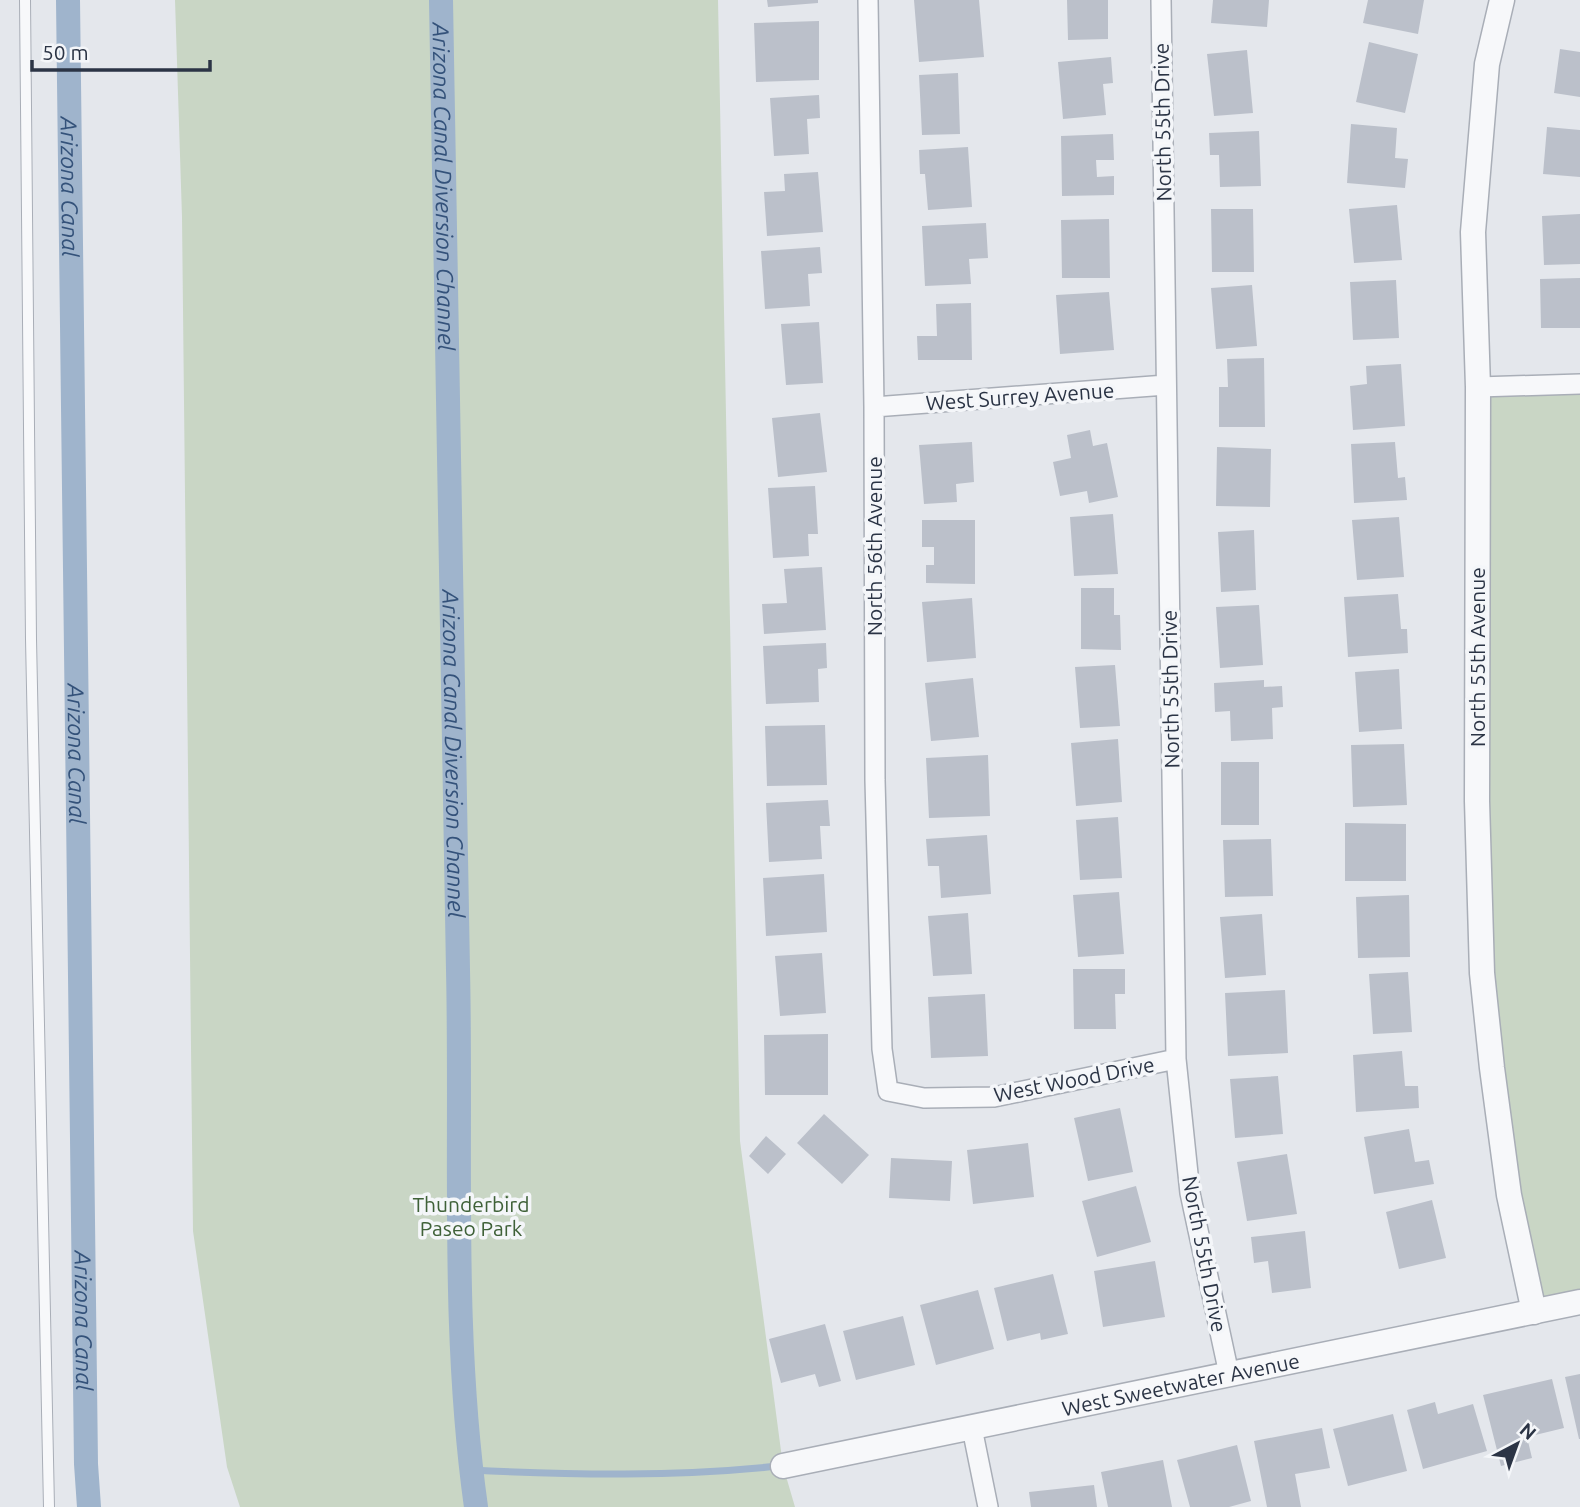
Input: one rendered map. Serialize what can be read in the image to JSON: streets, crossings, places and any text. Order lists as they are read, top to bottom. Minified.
{"streets":{"street":["North 55th Drive","West Surrey Avenue","North 56th Avenue","North 55th Avenue","West Wood Drive","West Sweetwater Avenue"]},"crossings":[["North 55th Drive","West Surrey Avenue"],["North 55th Drive","West Wood Drive"],["North 55th Drive","West Sweetwater Avenue"],["West Surrey Avenue","North 56th Avenue"],["North 56th Avenue","West Wood Drive"],["North 55th Avenue","West Sweetwater Avenue"]],"water":["Arizona Canal","Arizona Canal Diversion Channel"],"parks":["Thunderbird Paseo Park"],"scale_bar":"50 m","north":"top right"}
